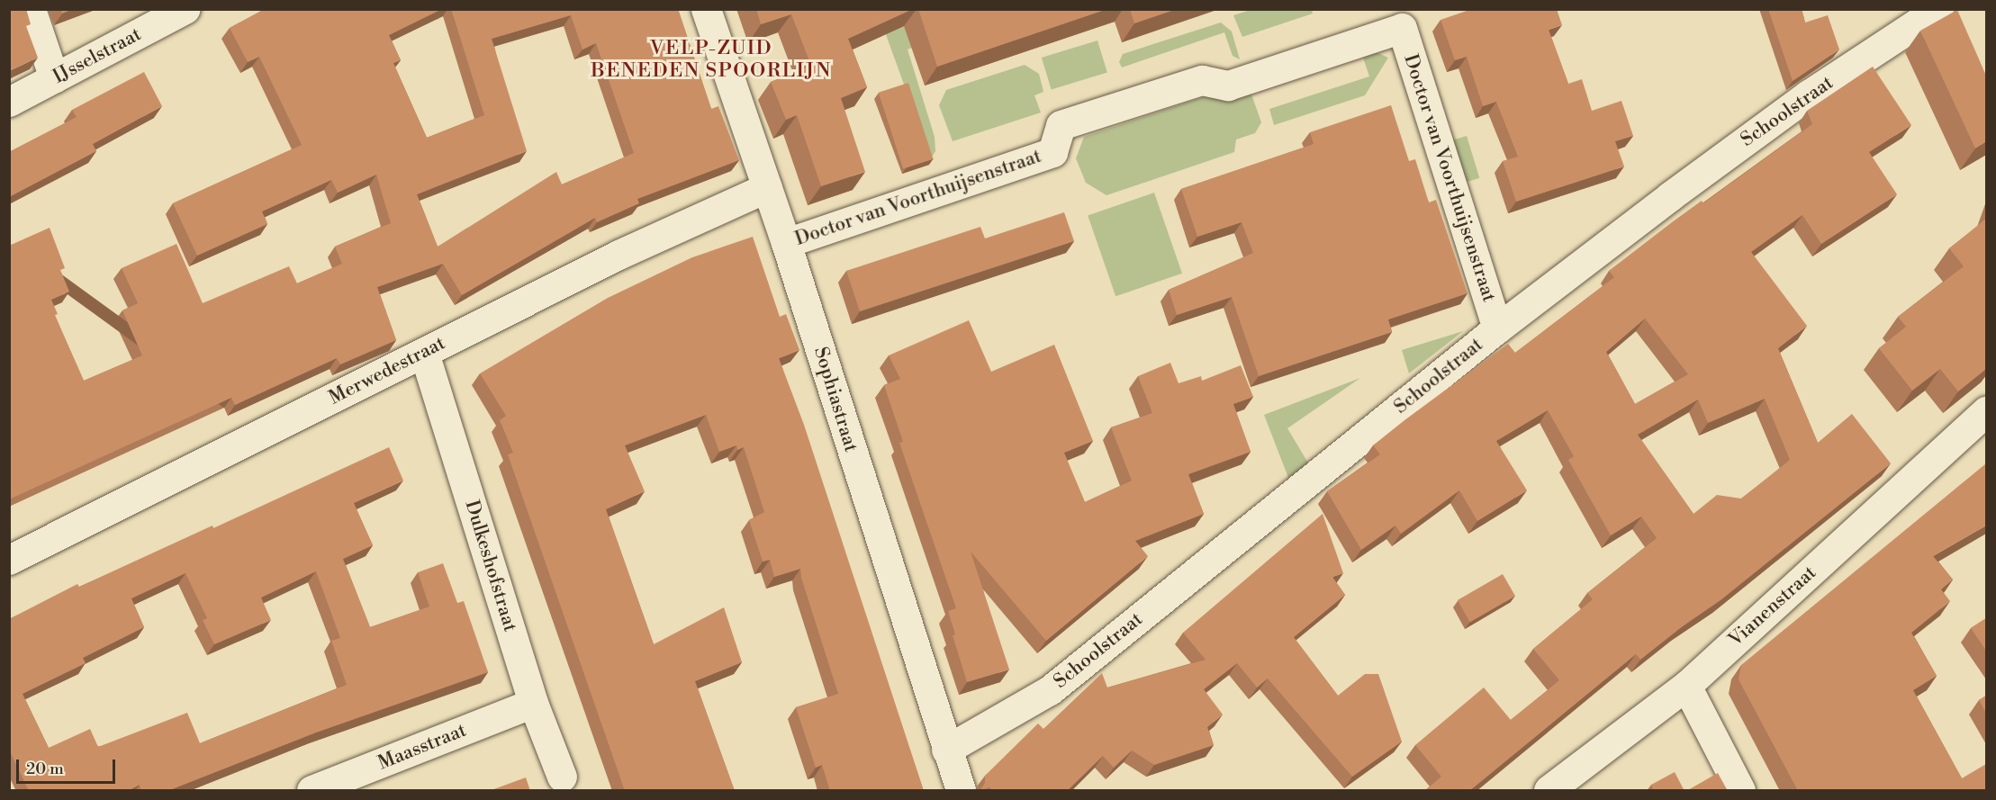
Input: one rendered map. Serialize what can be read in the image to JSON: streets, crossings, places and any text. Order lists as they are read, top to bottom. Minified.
{"streets":{"street":["IJsselstraat","Schoolstraat","Doctor van Voorthuijsenstraat","Merwedestraat","Sophiastraat","Dulkeshofstraat","Vianenstraat","Maasstraat"]},"crossings":[["Schoolstraat","Doctor van Voorthuijsenstraat"],["Schoolstraat","Sophiastraat"],["Doctor van Voorthuijsenstraat","Sophiastraat"],["Merwedestraat","Sophiastraat"],["Merwedestraat","Dulkeshofstraat"],["Dulkeshofstraat","Maasstraat"]],"districts":["VELP-ZUID BENEDEN SPOORLIJN"],"scale_bar":"20 m"}
